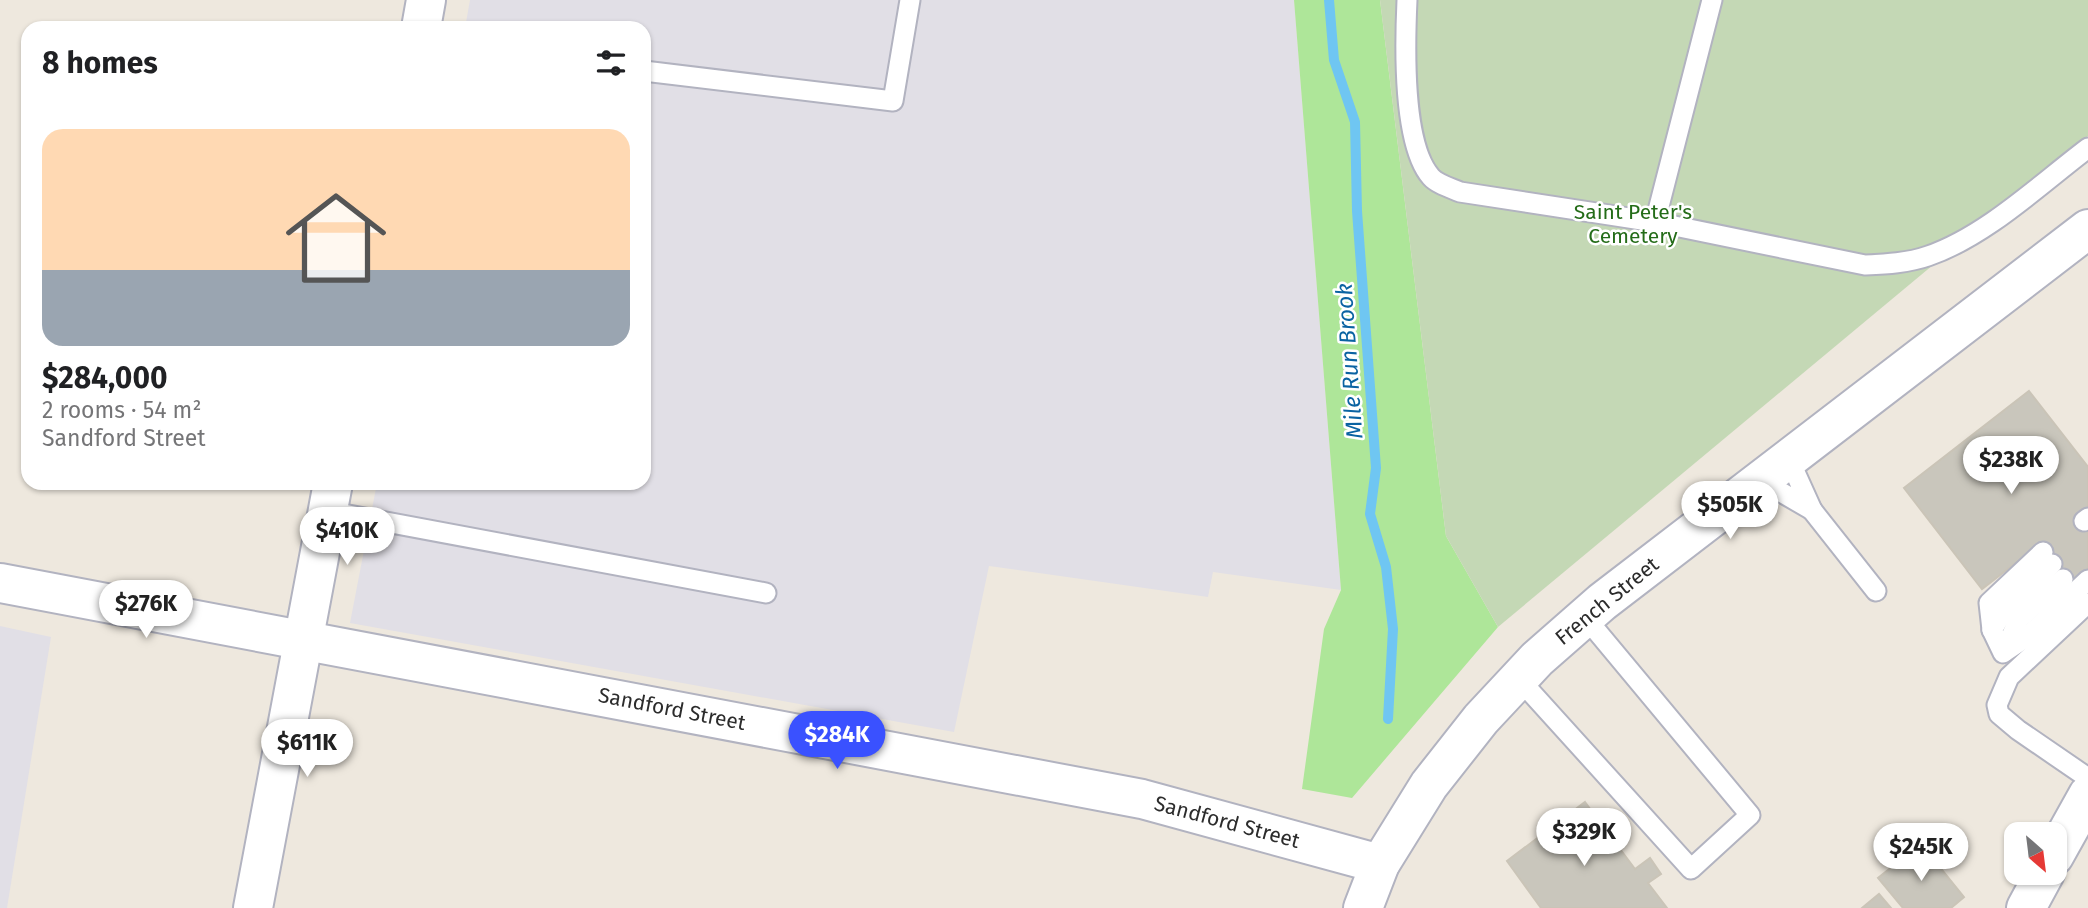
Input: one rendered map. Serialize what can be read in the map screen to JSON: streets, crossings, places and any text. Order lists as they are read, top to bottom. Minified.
{"streets":{"street":["French Street","Sandford Street"]},"crossings":[["French Street","Sandford Street"]],"water":["Mile Run Brook"],"parks":["Saint Peter's Cemetery"],"north":"bottom right","page":{"heading":"8 homes","list":[{"name":"$284,000","note":"2 rooms · 54 m² · Sandford Street"}],"price":["$238K","$505K","$410K","$276K","$284K","$611K","$329K","$245K"]}}
